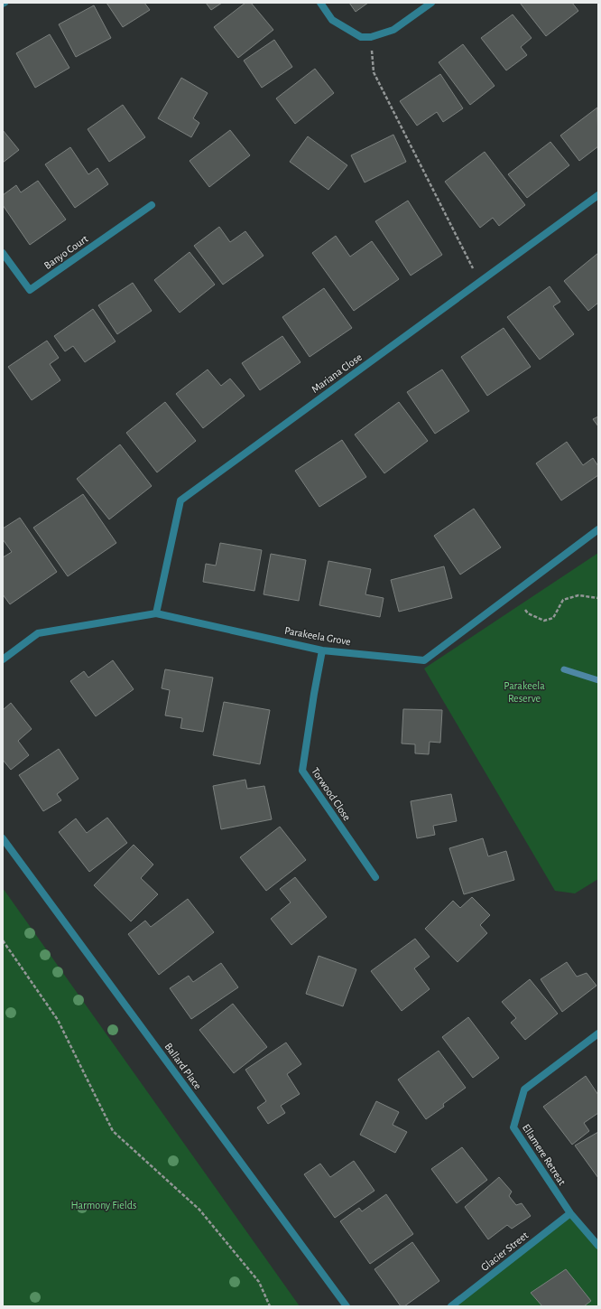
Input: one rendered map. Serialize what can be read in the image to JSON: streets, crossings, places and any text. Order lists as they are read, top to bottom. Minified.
{"streets":{"street":["Banyo Court","Mariana Close","Parakeela Grove","Torwood Close","Ballard Place","Ellamere Retreat","Glacier Street"]},"crossings":[["Mariana Close","Parakeela Grove"],["Parakeela Grove","Torwood Close"],["Ellamere Retreat","Glacier Street"]],"parks":["Parakeela Reserve","Harmony Fields"]}
